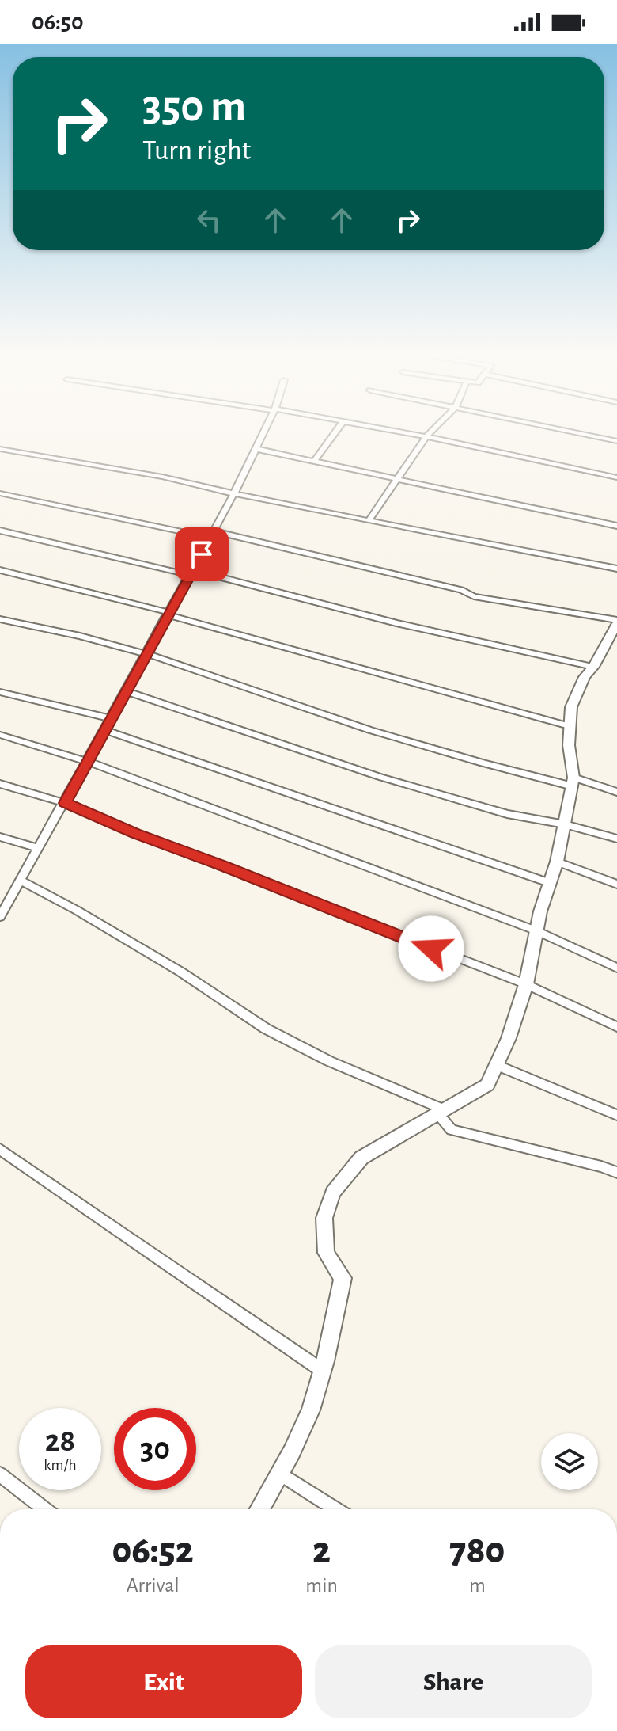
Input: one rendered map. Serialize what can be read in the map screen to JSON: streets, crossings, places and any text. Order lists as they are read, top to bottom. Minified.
{"page":{"status":"06:50","turn":["350 m","Turn right"],"speed":"28 km/h","limit":"30","eta":["06:52","Arrival","2","min","780","m"],"buttons":["Exit","Share"]}}
